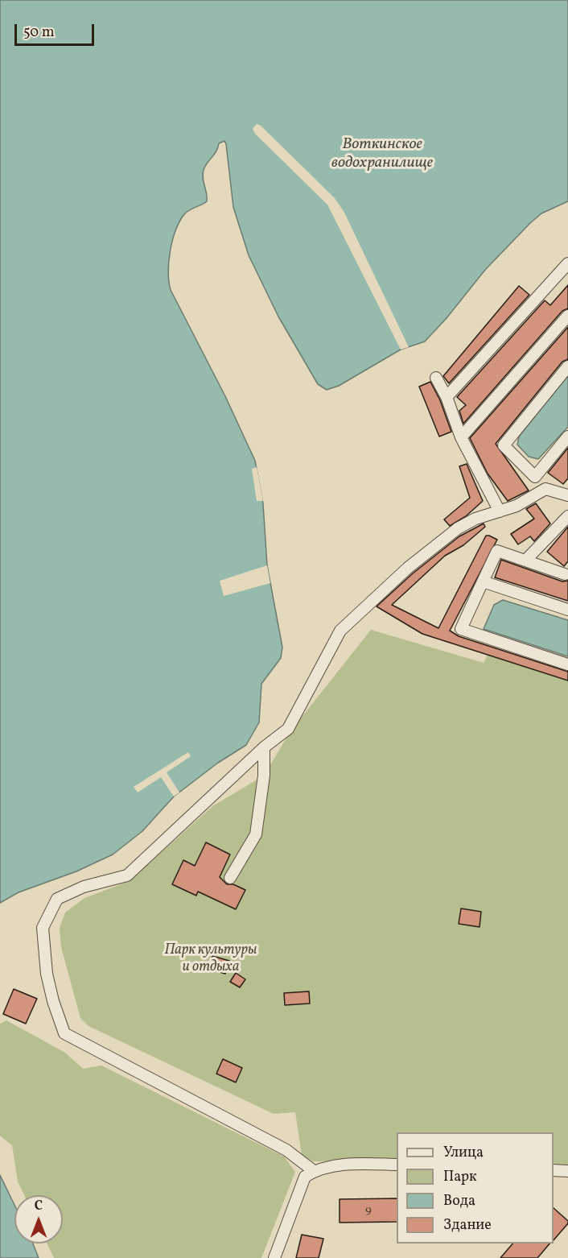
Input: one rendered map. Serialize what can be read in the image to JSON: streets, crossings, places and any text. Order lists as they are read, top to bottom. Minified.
{"water":["Воткинское водохранилище"],"parks":["Парк культуры и отдыха"],"house_numbers":["9"],"legend":["Улица","Парк","Вода","Здание"],"scale_bar":"50 m","north":"top"}
